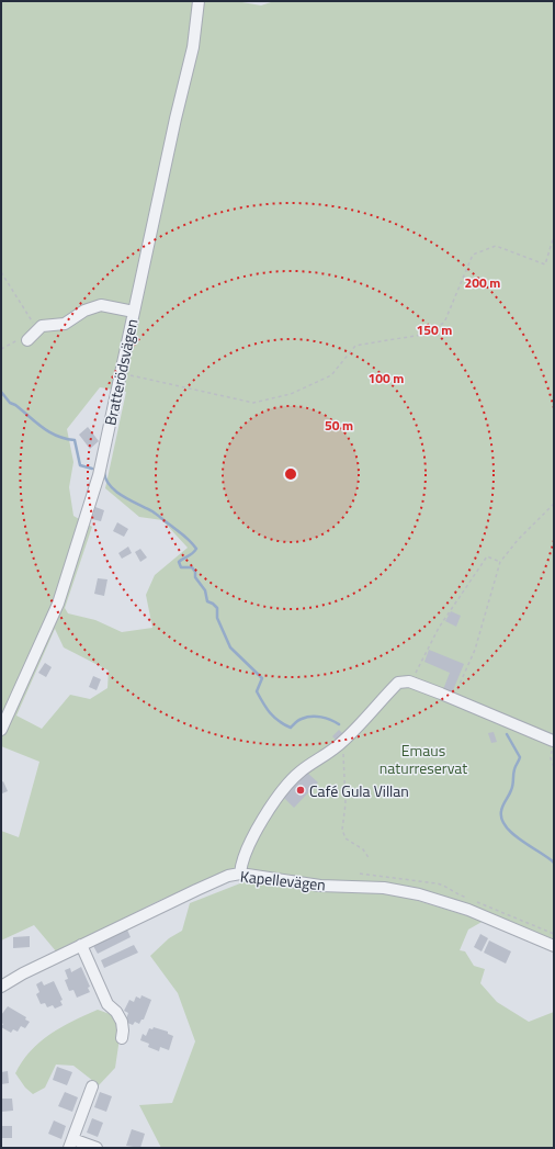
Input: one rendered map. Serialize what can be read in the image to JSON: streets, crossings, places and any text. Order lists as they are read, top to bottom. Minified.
{"streets":{"street":["Bratterödsvägen","Kapellevägen"]},"parks":["Emaus naturreservat"],"places":["Café Gula Villan"],"rings":["200 m","150 m","100 m","50 m"]}
